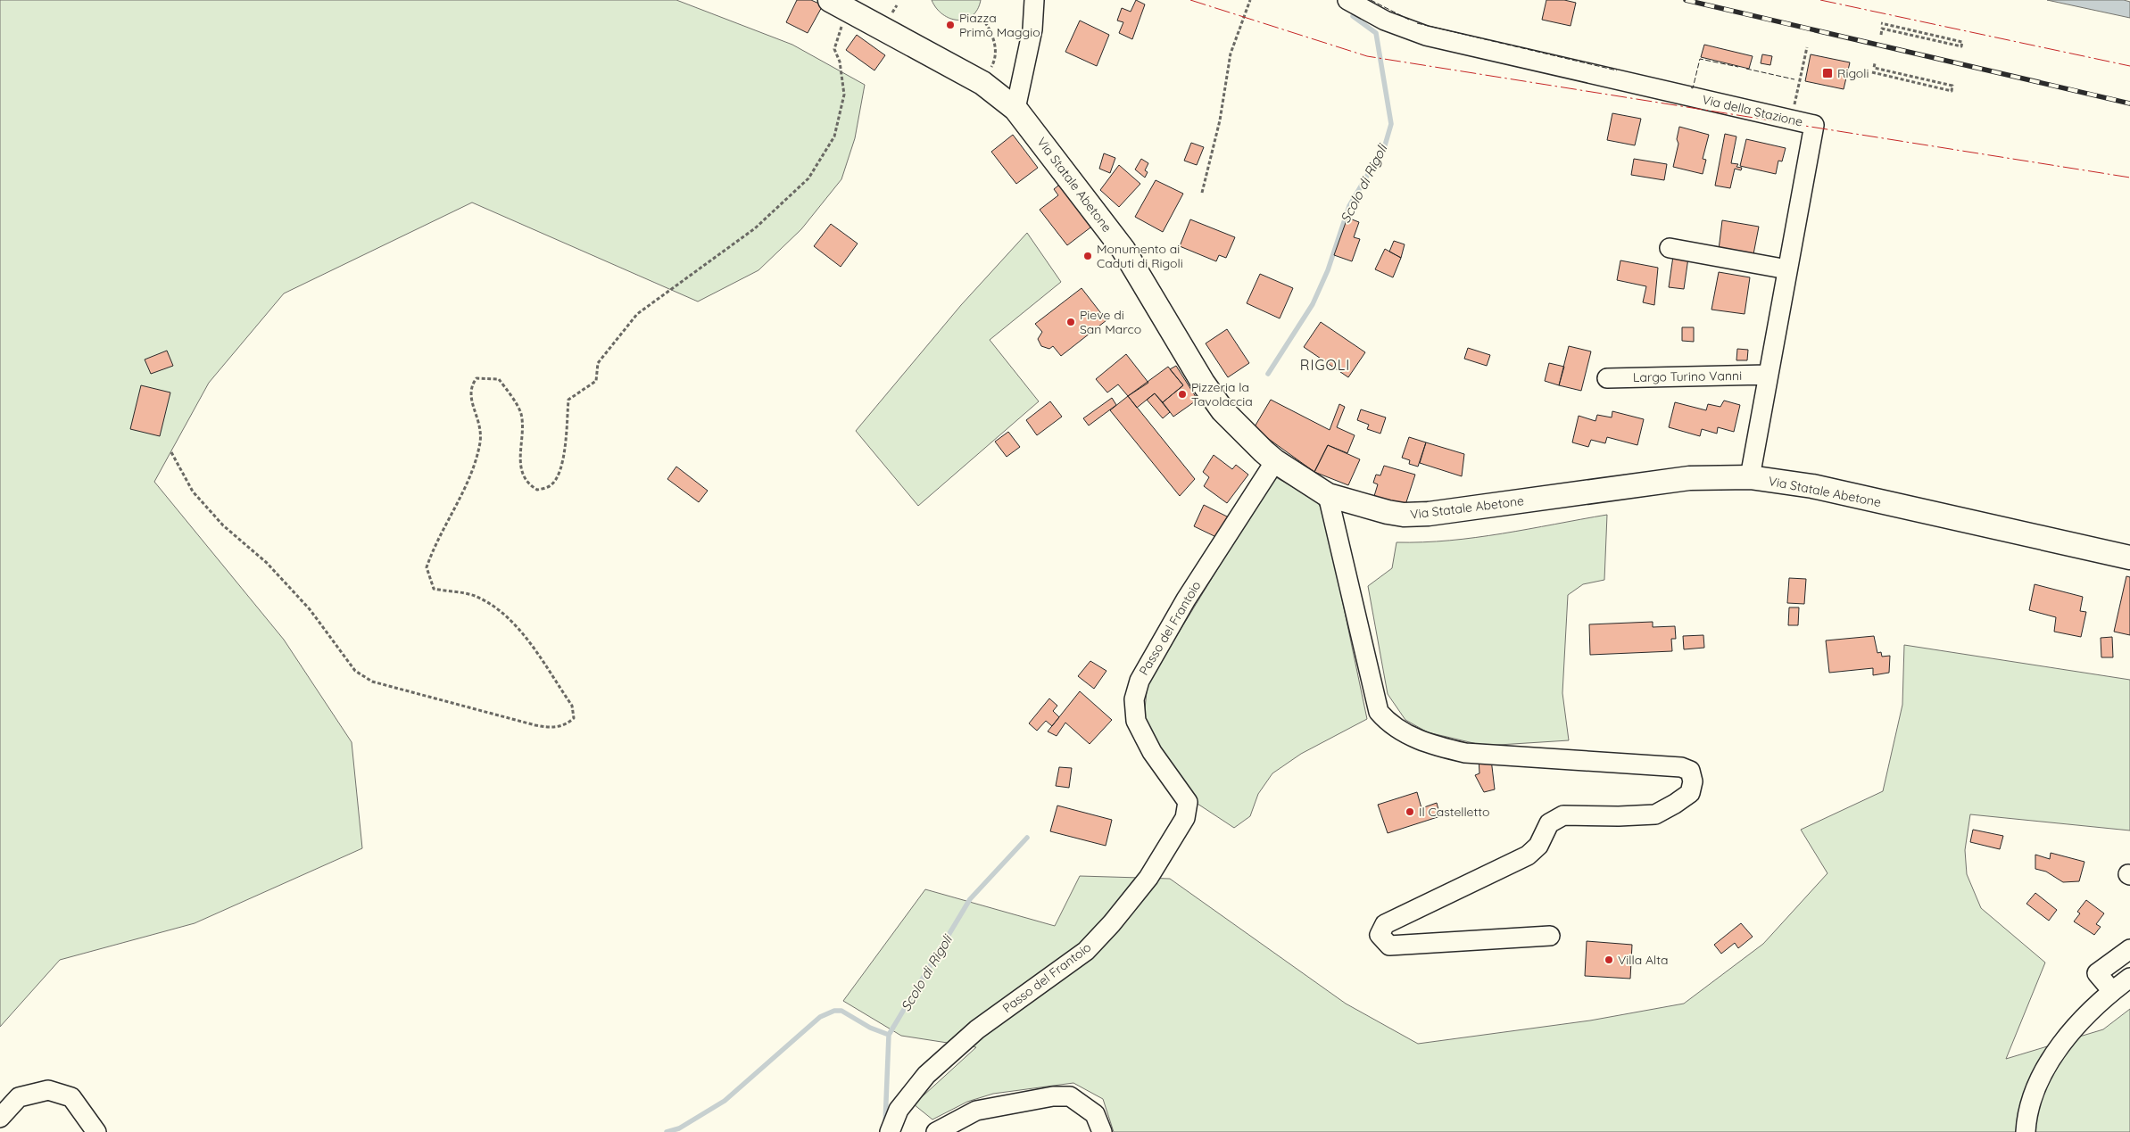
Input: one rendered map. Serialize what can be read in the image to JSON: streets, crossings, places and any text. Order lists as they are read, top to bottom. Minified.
{"streets":{"main road":["Via Statale Abetone"],"street":["Via della Stazione","Largo Turino Vanni","Passo del Frantoio"]},"crossings":[["Via della Stazione","Via Statale Abetone"],["Via della Stazione","Largo Turino Vanni"],["Via Statale Abetone","Passo del Frantoio"]],"districts":["RIGOLI"],"water":["Scolo di Rigoli"],"places":{"other":["Piazza Primo Maggio","Monumento ai Caduti di Rigoli","Pieve di San Marco","Pizzeria la Tavolaccia","Il Castelletto","Villa Alta"],"transit":["Rigoli"]}}
